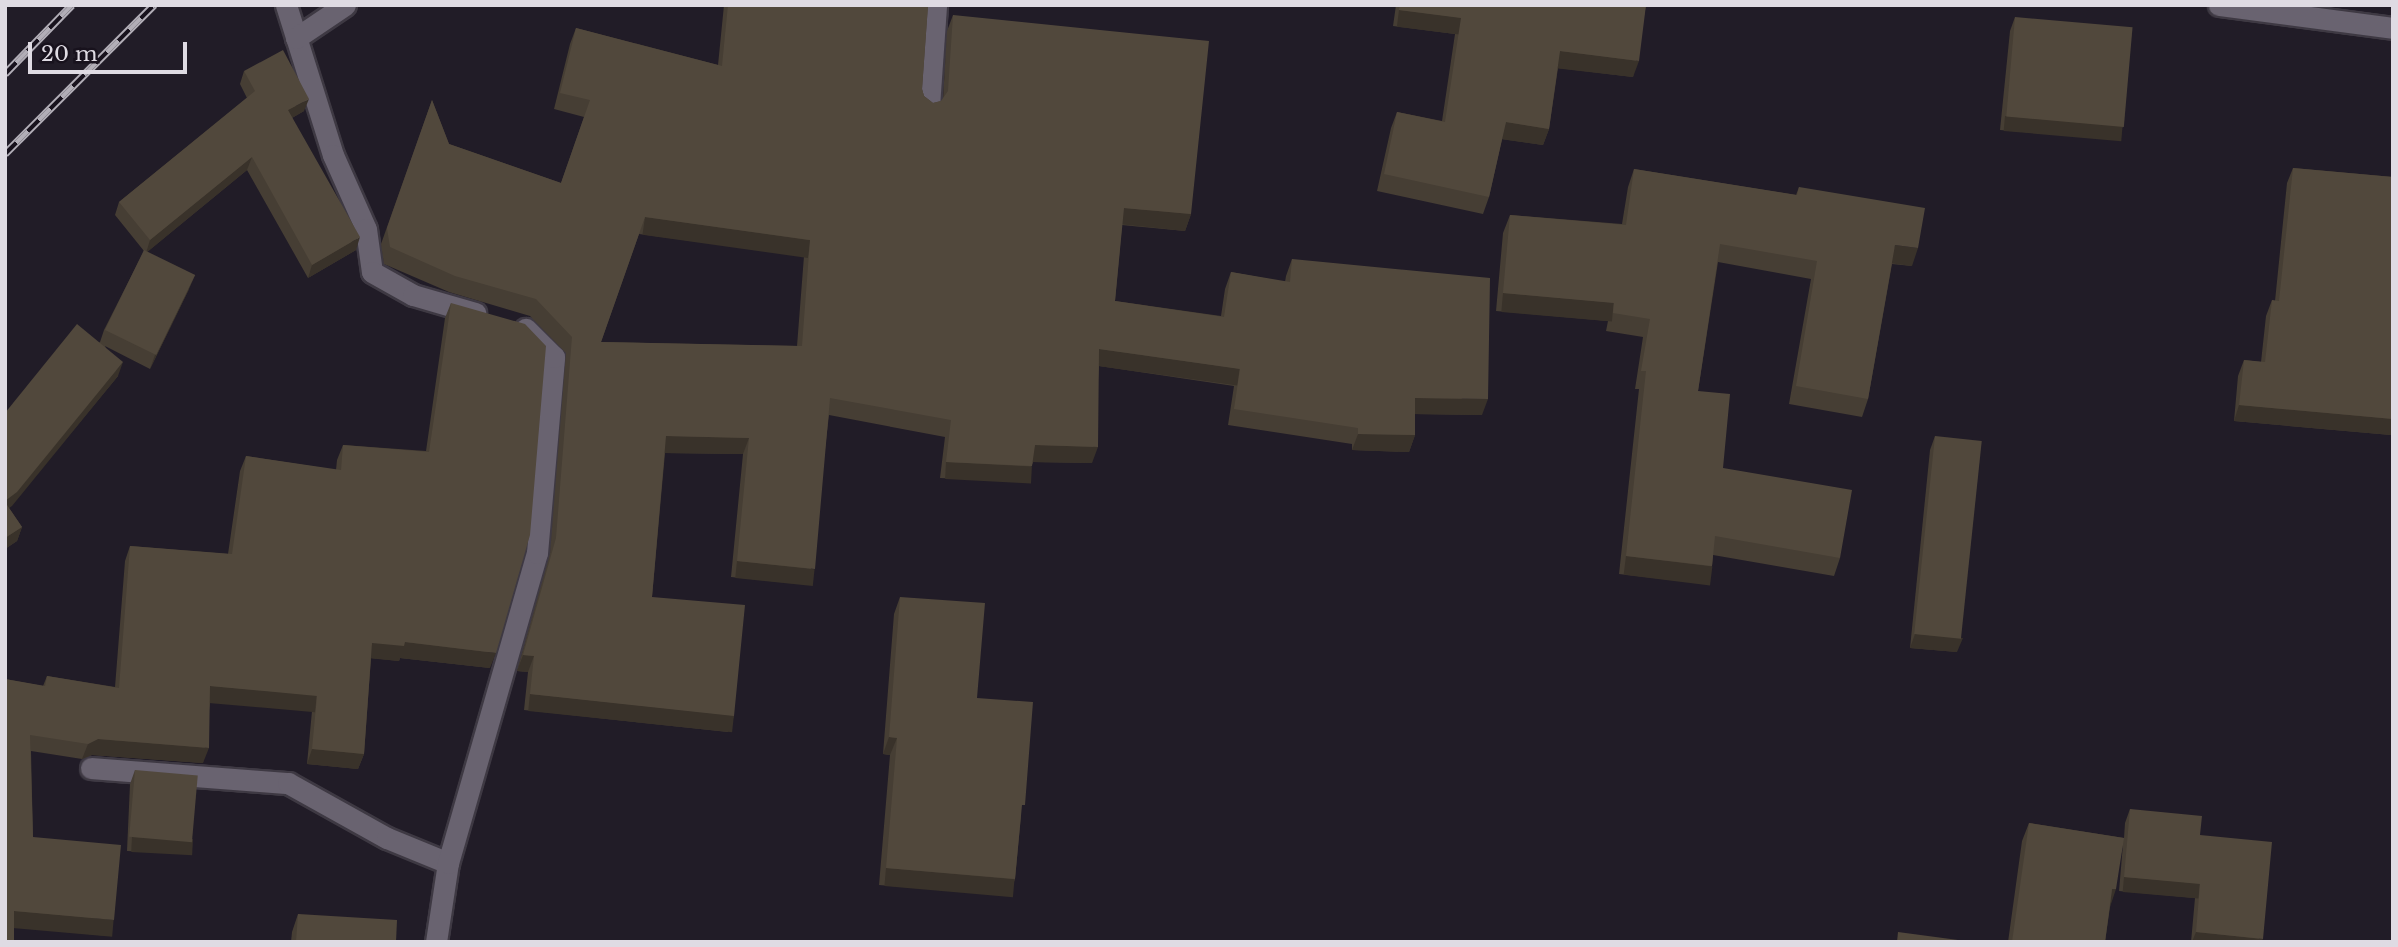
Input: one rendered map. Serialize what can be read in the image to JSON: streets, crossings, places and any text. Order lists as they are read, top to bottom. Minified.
{"scale_bar":"20 m"}
